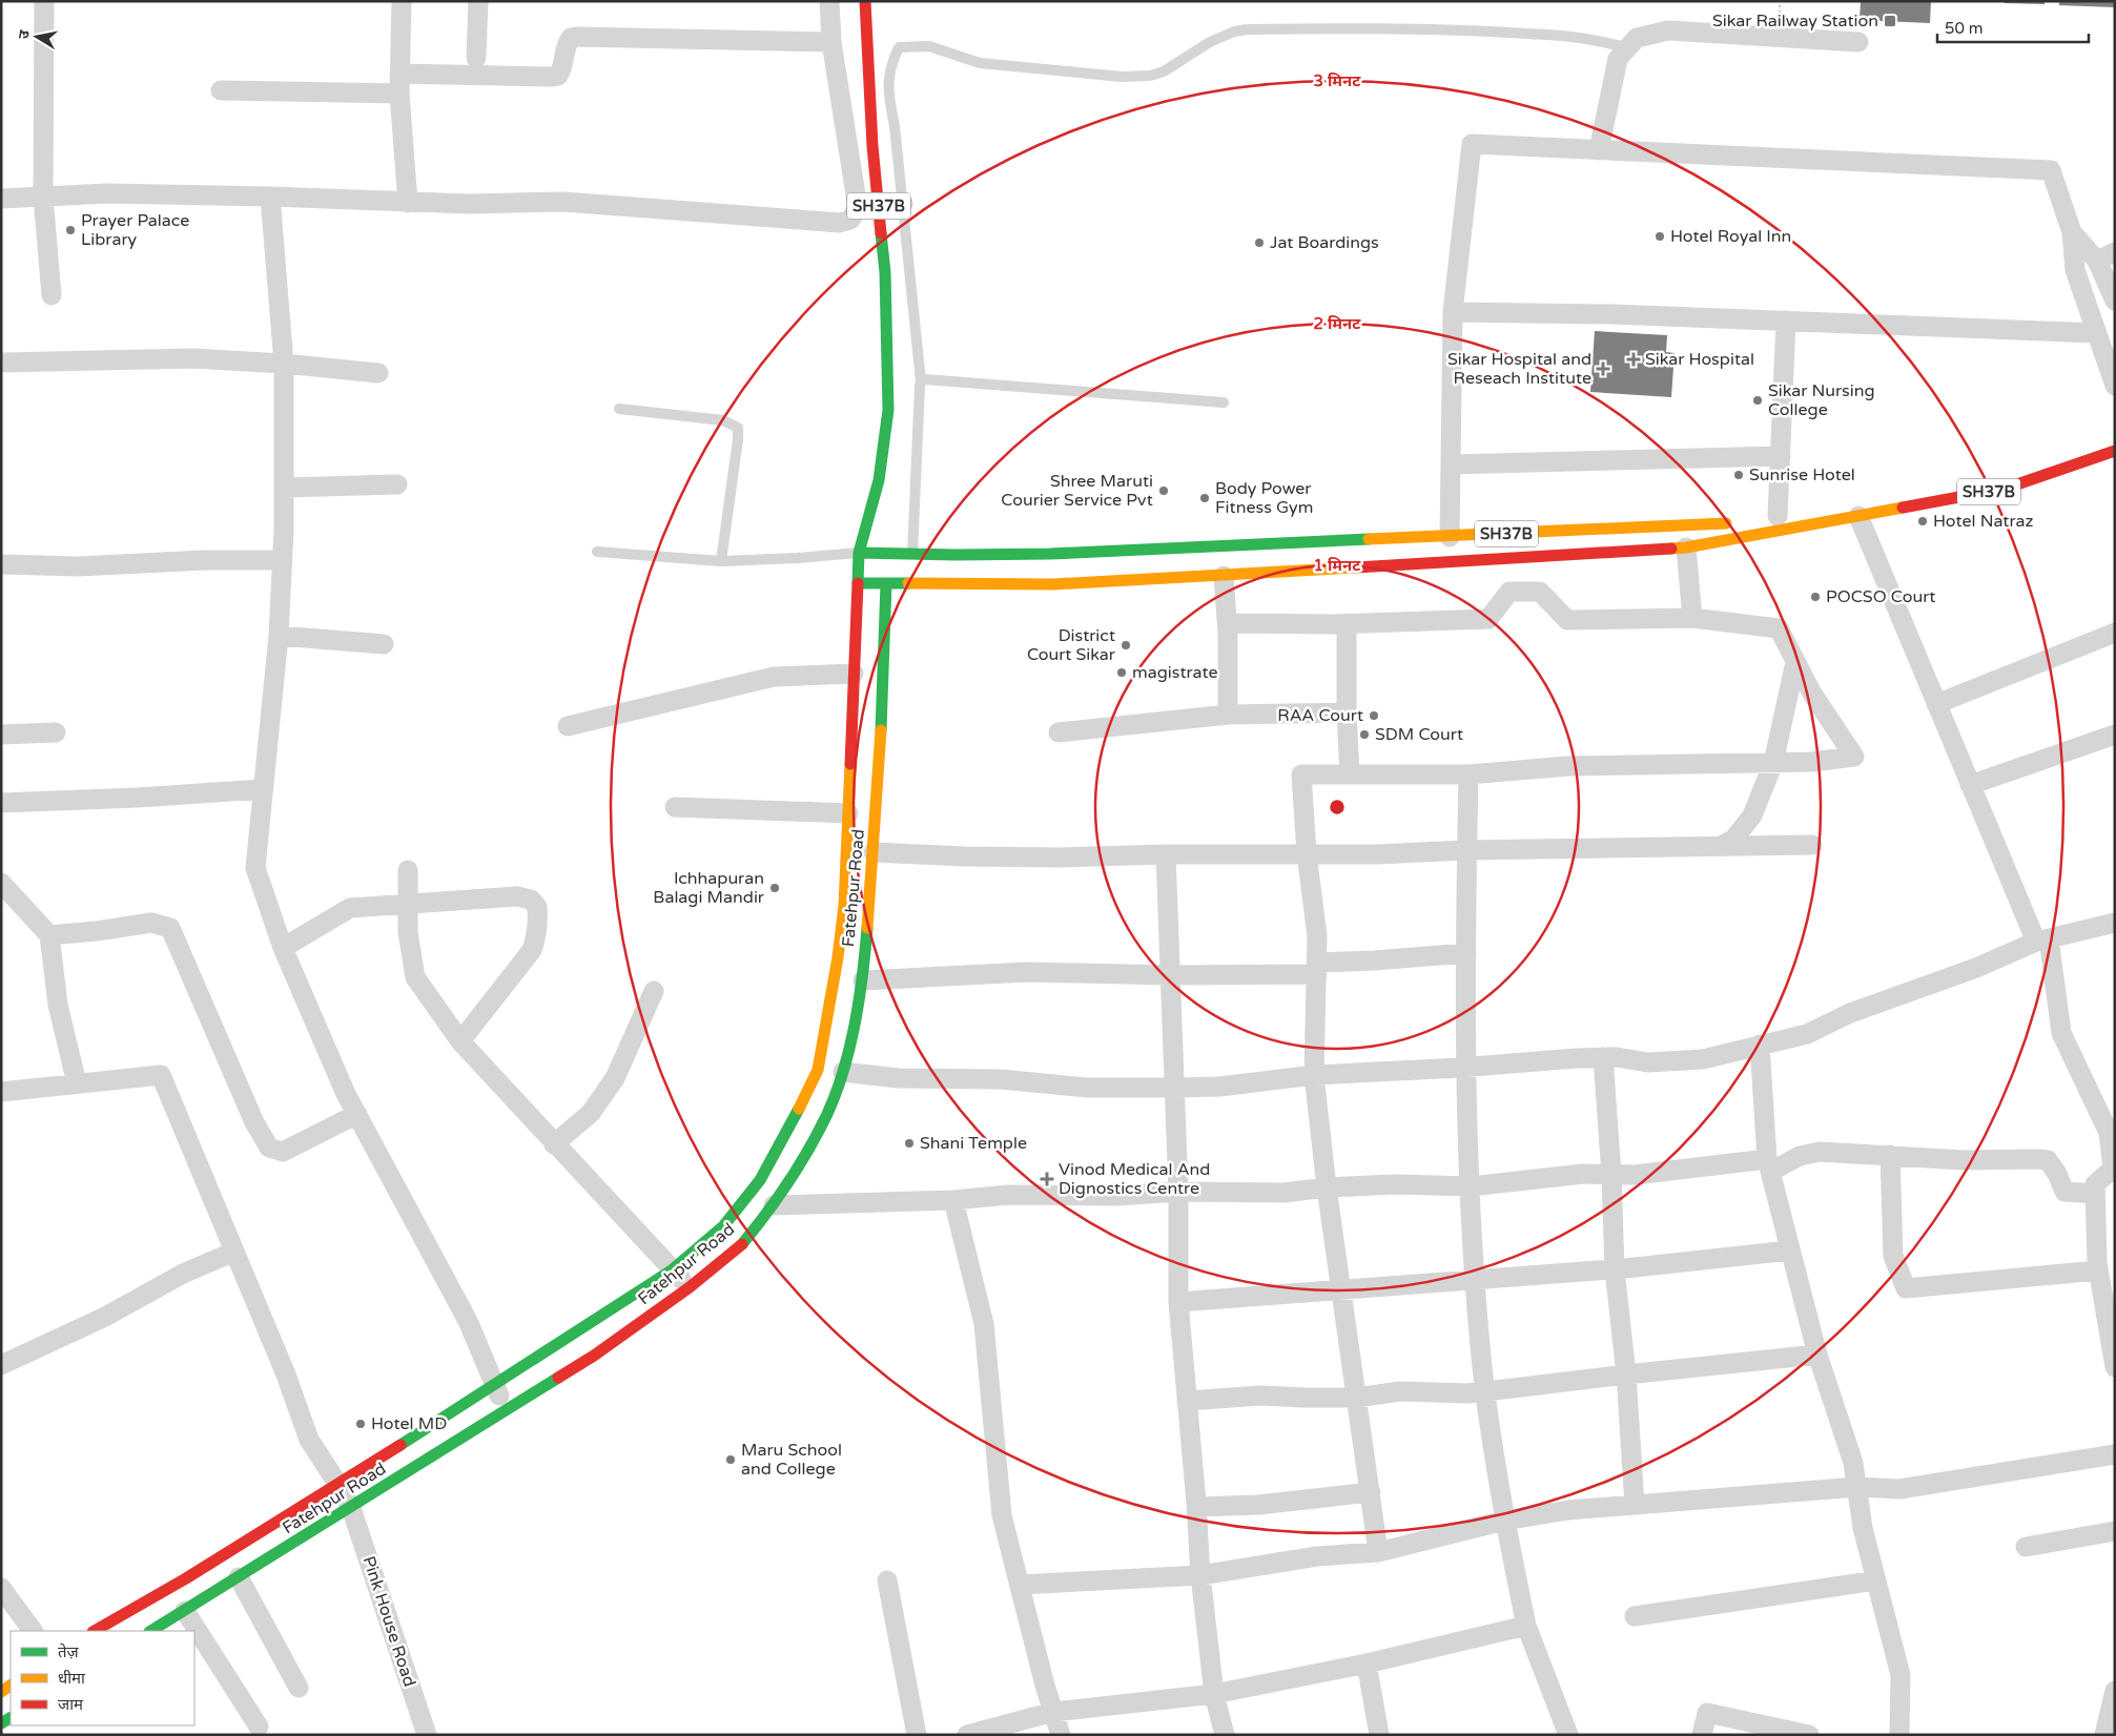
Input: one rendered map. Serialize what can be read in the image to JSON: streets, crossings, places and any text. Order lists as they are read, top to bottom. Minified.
{"streets":{"street":["SH37B","Fatehpur Road","Pink House Road"]},"crossings":[["SH37B","Fatehpur Road"],["Fatehpur Road","Pink House Road"]],"places":{"transit":["Sikar Railway Station"],"other":["Prayer Palace Library","Hotel Royal Inn","Jat Boardings","Sikar Nursing College","Sunrise Hotel","Shree Maruti Courier Service Pvt","Body Power Fitness Gym","Hotel Natraz","POCSO Court","District Court Sikar","magistrate","RAA Court","SDM Court","Ichhapuran Balagi Mandir","Shani Temple","Hotel MD","Maru School and College"],"health":["Sikar Hospital","Sikar Hospital and Reseach Institute","Vinod Medical And Dignostics Centre"]},"legend":["तेज़","धीमा","जाम"],"scale_bar":"50 m","north":"left","rings":["3 मिनट","2 मिनट","1 मिनट"]}
